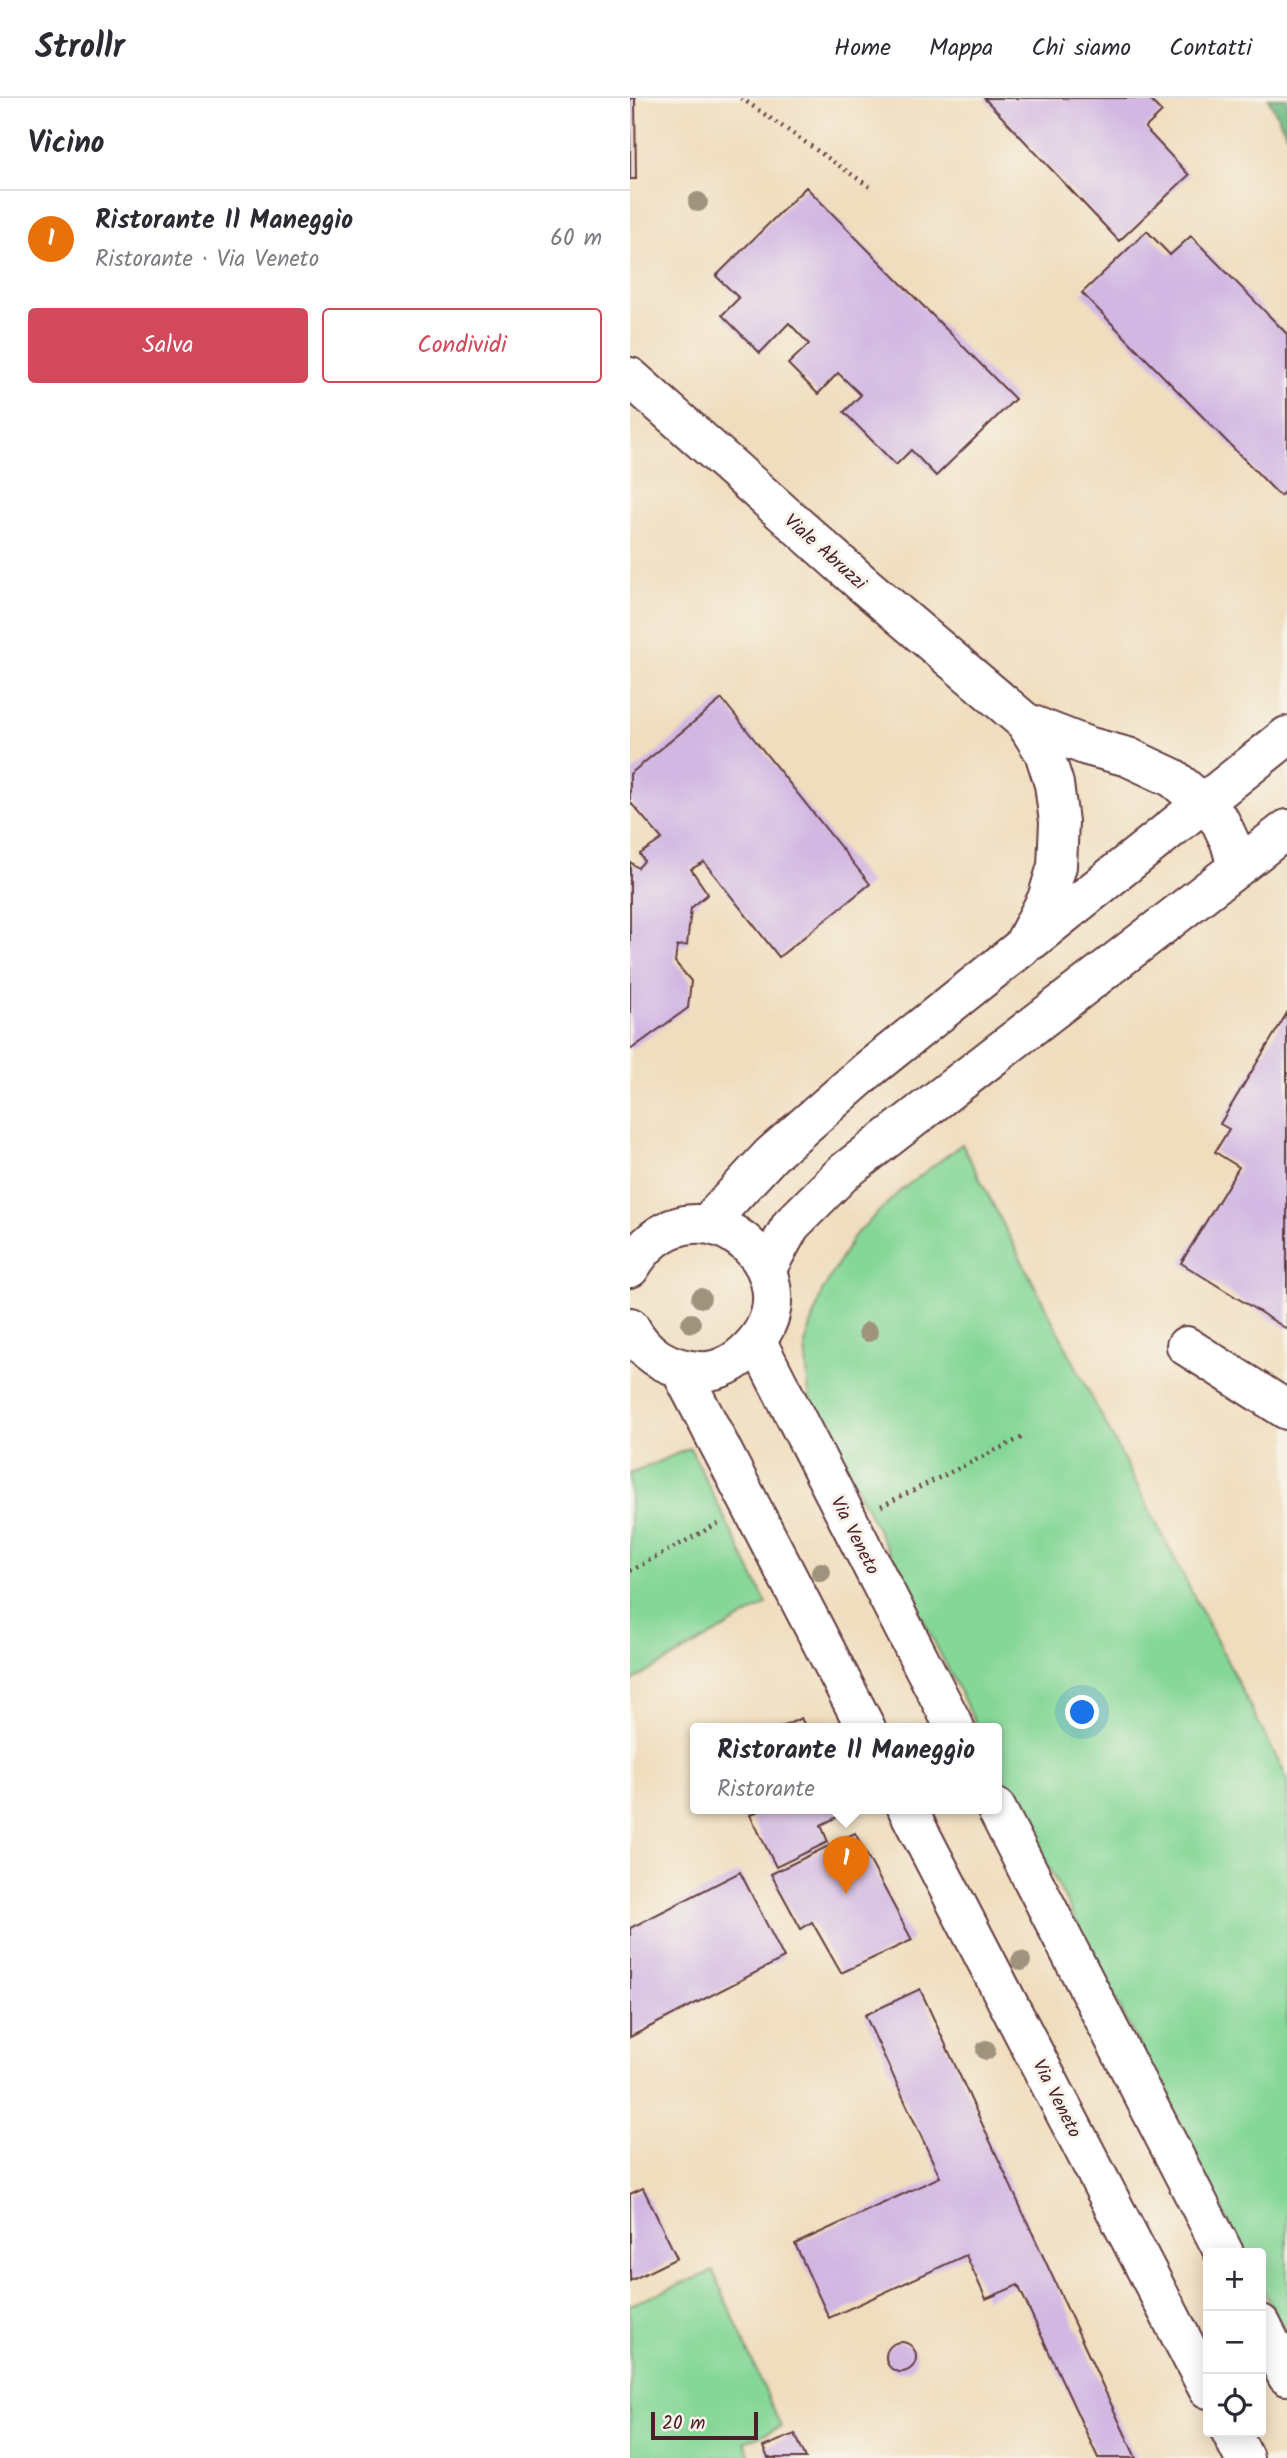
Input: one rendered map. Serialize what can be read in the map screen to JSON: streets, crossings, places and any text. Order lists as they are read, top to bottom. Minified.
{"streets":{"street":["Viale Abruzzi","Via Veneto"]},"scale_bar":"20 m","page":{"header":"Strollr","nav":["Home","Mappa","Chi siamo","Contatti"],"heading":"Vicino","list":[{"mark":"1","name":"Ristorante Il Maneggio","note":"Ristorante · Via Veneto","value":"60 m"}],"buttons":["Salva","Condividi"],"popup":["Ristorante Il Maneggio","Ristorante"],"pins":"1","map_buttons":["+","−"],"scale":"20 m"}}
